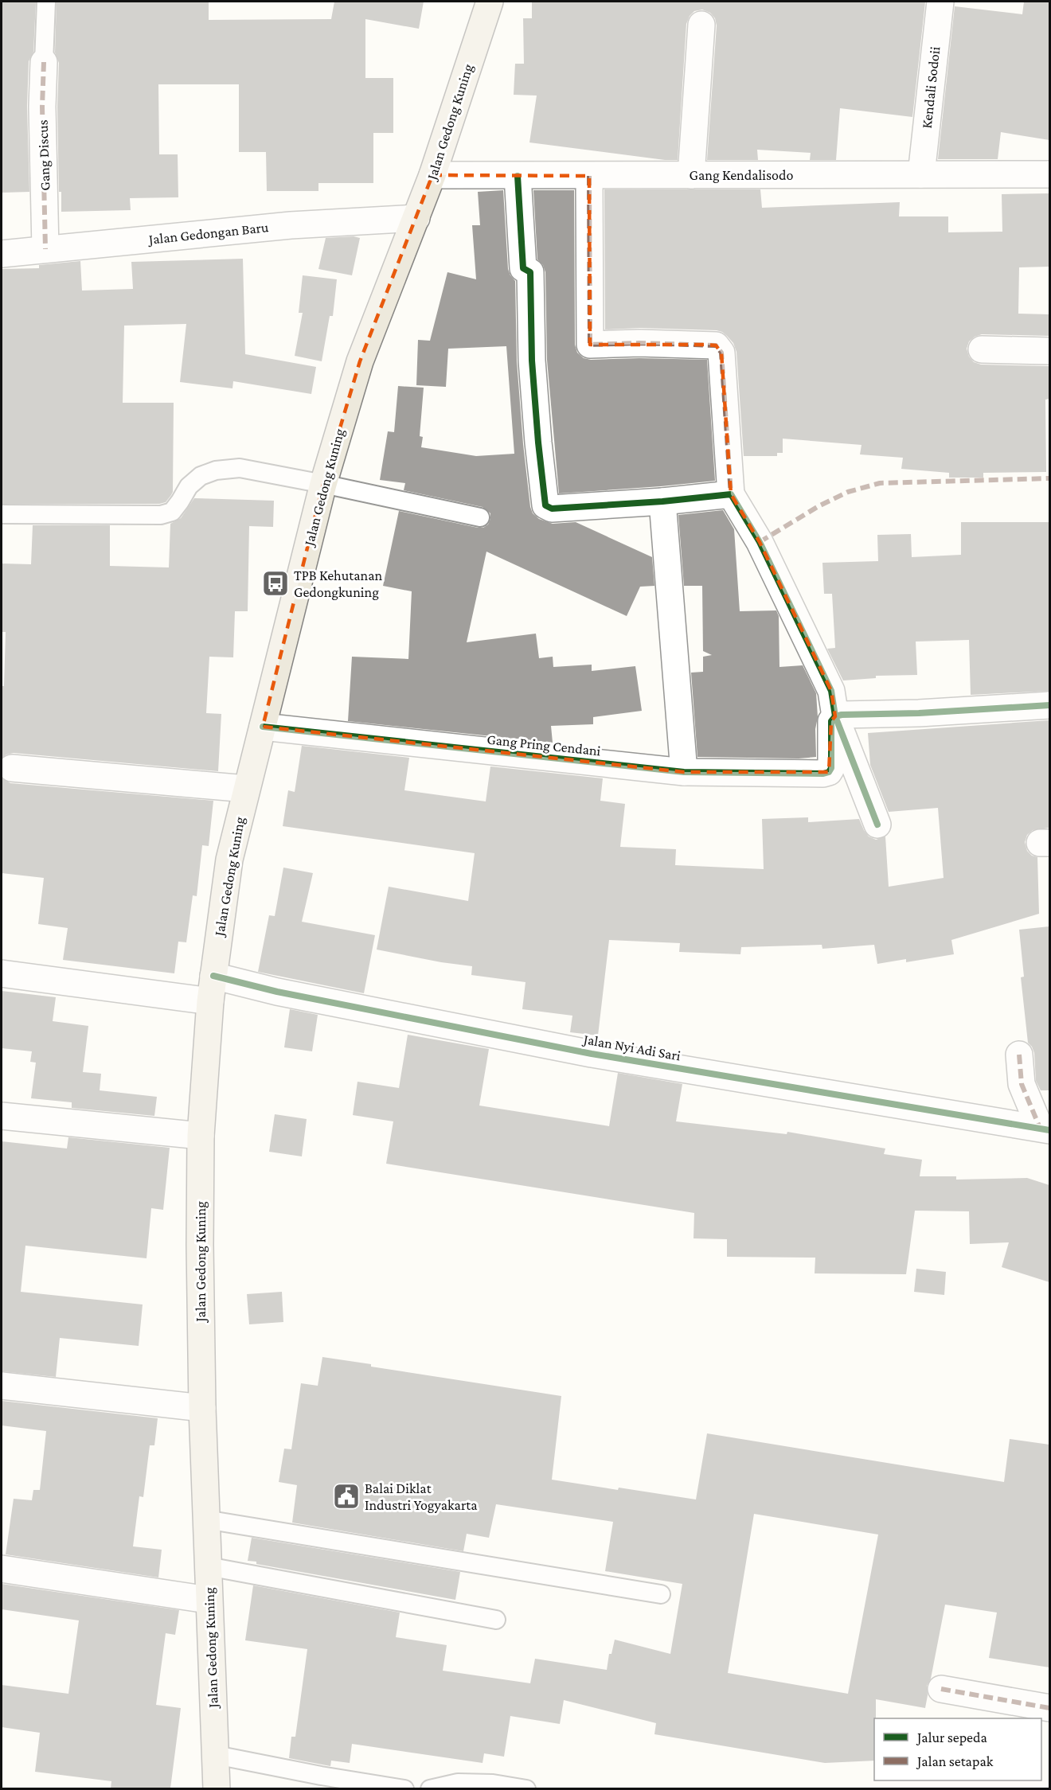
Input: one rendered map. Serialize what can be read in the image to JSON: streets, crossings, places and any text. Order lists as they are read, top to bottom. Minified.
{"streets":{"main road":["Jalan Gedong Kuning"],"street":["Kendali Sodoii","Gang Discus","Gang Kendalisodo","Jalan Gedongan Baru","Gang Pring Cendani","Jalan Nyi Adi Sari"]},"crossings":[["Kendali Sodoii","Gang Kendalisodo"],["Jalan Gedong Kuning","Gang Kendalisodo"],["Jalan Gedong Kuning","Jalan Gedongan Baru"],["Jalan Gedong Kuning","Gang Pring Cendani"],["Jalan Gedong Kuning","Jalan Nyi Adi Sari"],["Gang Discus","Jalan Gedongan Baru"]],"places":{"bus stop":["TPB Kehutanan Gedongkuning"],"public building":["Balai Diklat Industri Yogyakarta"]},"legend":["Jalur sepeda","Jalan setapak"]}
